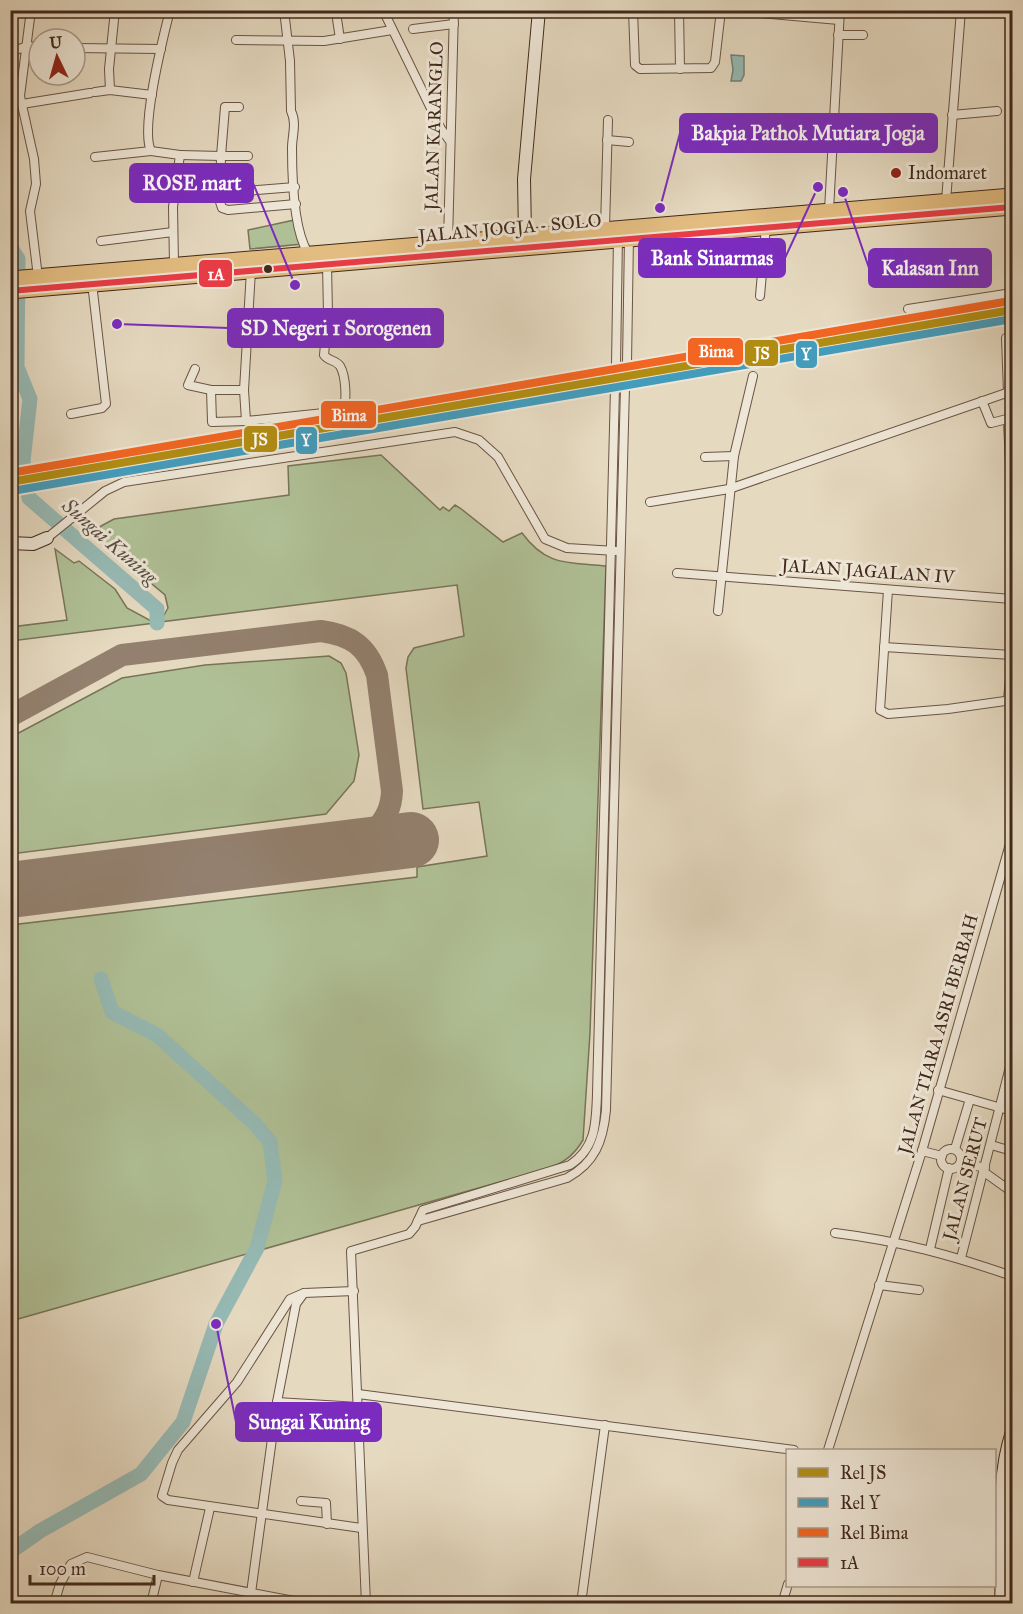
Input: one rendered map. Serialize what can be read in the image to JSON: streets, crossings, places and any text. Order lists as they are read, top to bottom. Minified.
{"streets":{"highway":["JALAN JOGJA - SOLO"],"street":["JALAN KARANGLO","JALAN JAGALAN IV","JALAN TIARA ASRI BERBAH","JALAN SERUT"]},"crossings":[["JALAN KARANGLO","JALAN JOGJA - SOLO"]],"water":["Sungai Kuning"],"places":["Indomaret","Bank Sinarmas","Kalasan Inn","Bakpia Pathok Mutiara Jogja","ROSE mart","SD Negeri 1 Sorogenen","Sungai Kuning"],"lines":["transit line 1A","rail line Bima","rail line JS","rail line Y"],"legend":["Rel JS","Rel Y","Rel Bima","1A"],"scale_bar":"100 m","north":"top"}
